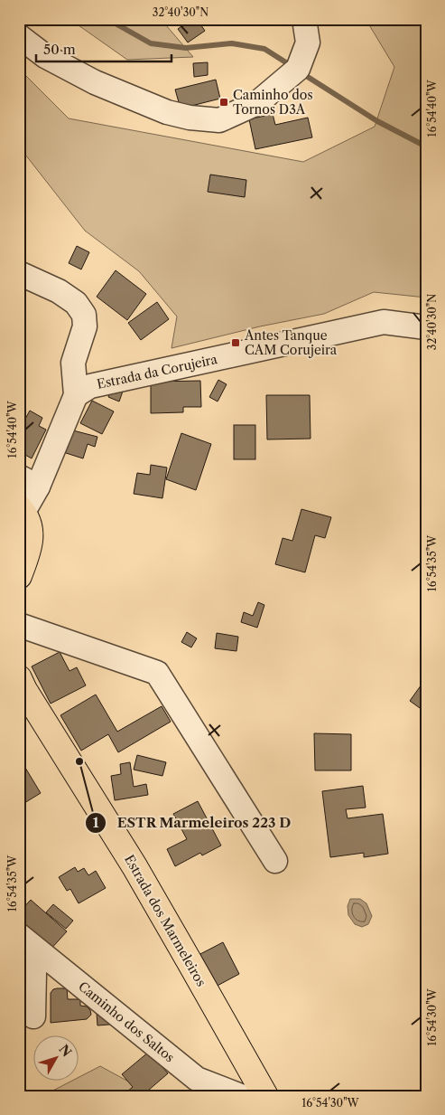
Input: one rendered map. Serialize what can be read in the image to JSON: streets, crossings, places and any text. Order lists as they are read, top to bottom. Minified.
{"streets":{"main road":["Estrada dos Marmeleiros"],"street":["Estrada da Corujeira","Caminho dos Saltos"]},"places":{"transit":["Caminho dos Tornos D3A","Antes Tanque CAM Corujeira"],"other":["ESTR Marmeleiros 223 D"]},"scale_bar":"50 m","north":"top right","coordinates":["32°40'30\"N","16°54'40\"W","16°54'35\"W","16°54'30\"W"]}
